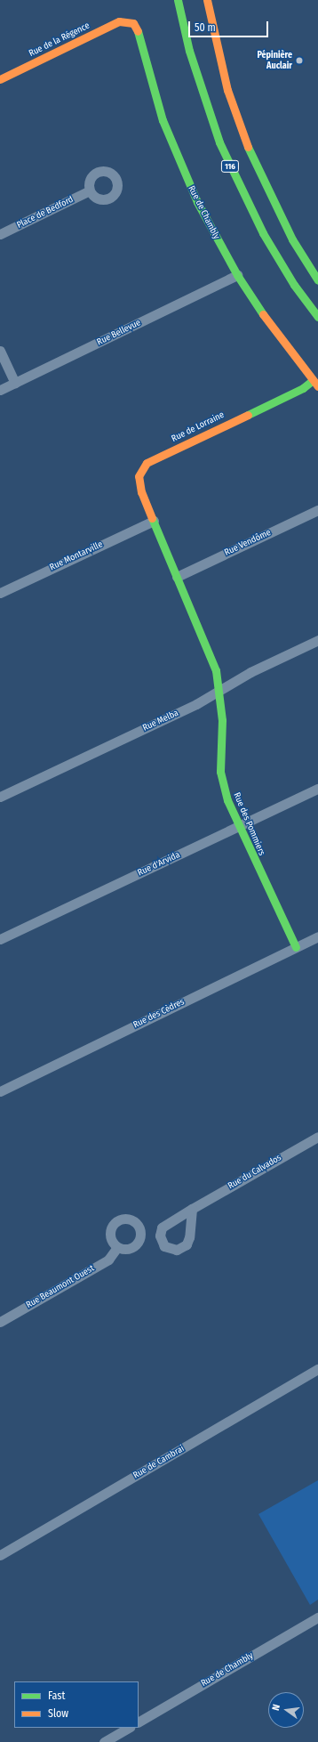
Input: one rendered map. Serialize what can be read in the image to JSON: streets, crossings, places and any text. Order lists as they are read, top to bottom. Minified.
{"streets":{"street":["Rue de la Régence","116","Place de Bedford","Rue de Chambly","Rue Bellevue","Rue de Lorraine","Rue Vendôme","Rue Montarville","Rue Melba","Rue des Pommiers","Rue d'Arvida","Rue des Cèdres","Rue du Calvados","Rue Beaumont Ouest","Rue de Cambrai"]},"crossings":[["Rue de la Régence","Rue de Chambly"],["Rue de Chambly","Rue Bellevue"],["Rue de Chambly","Rue de Lorraine"],["Rue de Lorraine","Rue Montarville"],["Rue de Lorraine","Rue des Pommiers"],["Rue Vendôme","Rue des Pommiers"],["Rue Montarville","Rue des Pommiers"],["Rue Melba","Rue des Pommiers"],["Rue des Pommiers","Rue d'Arvida"],["Rue des Pommiers","Rue des Cèdres"]],"places":["Pépinière Auclair"],"legend":["Fast","Slow"],"scale_bar":"50 m","north":"left"}
